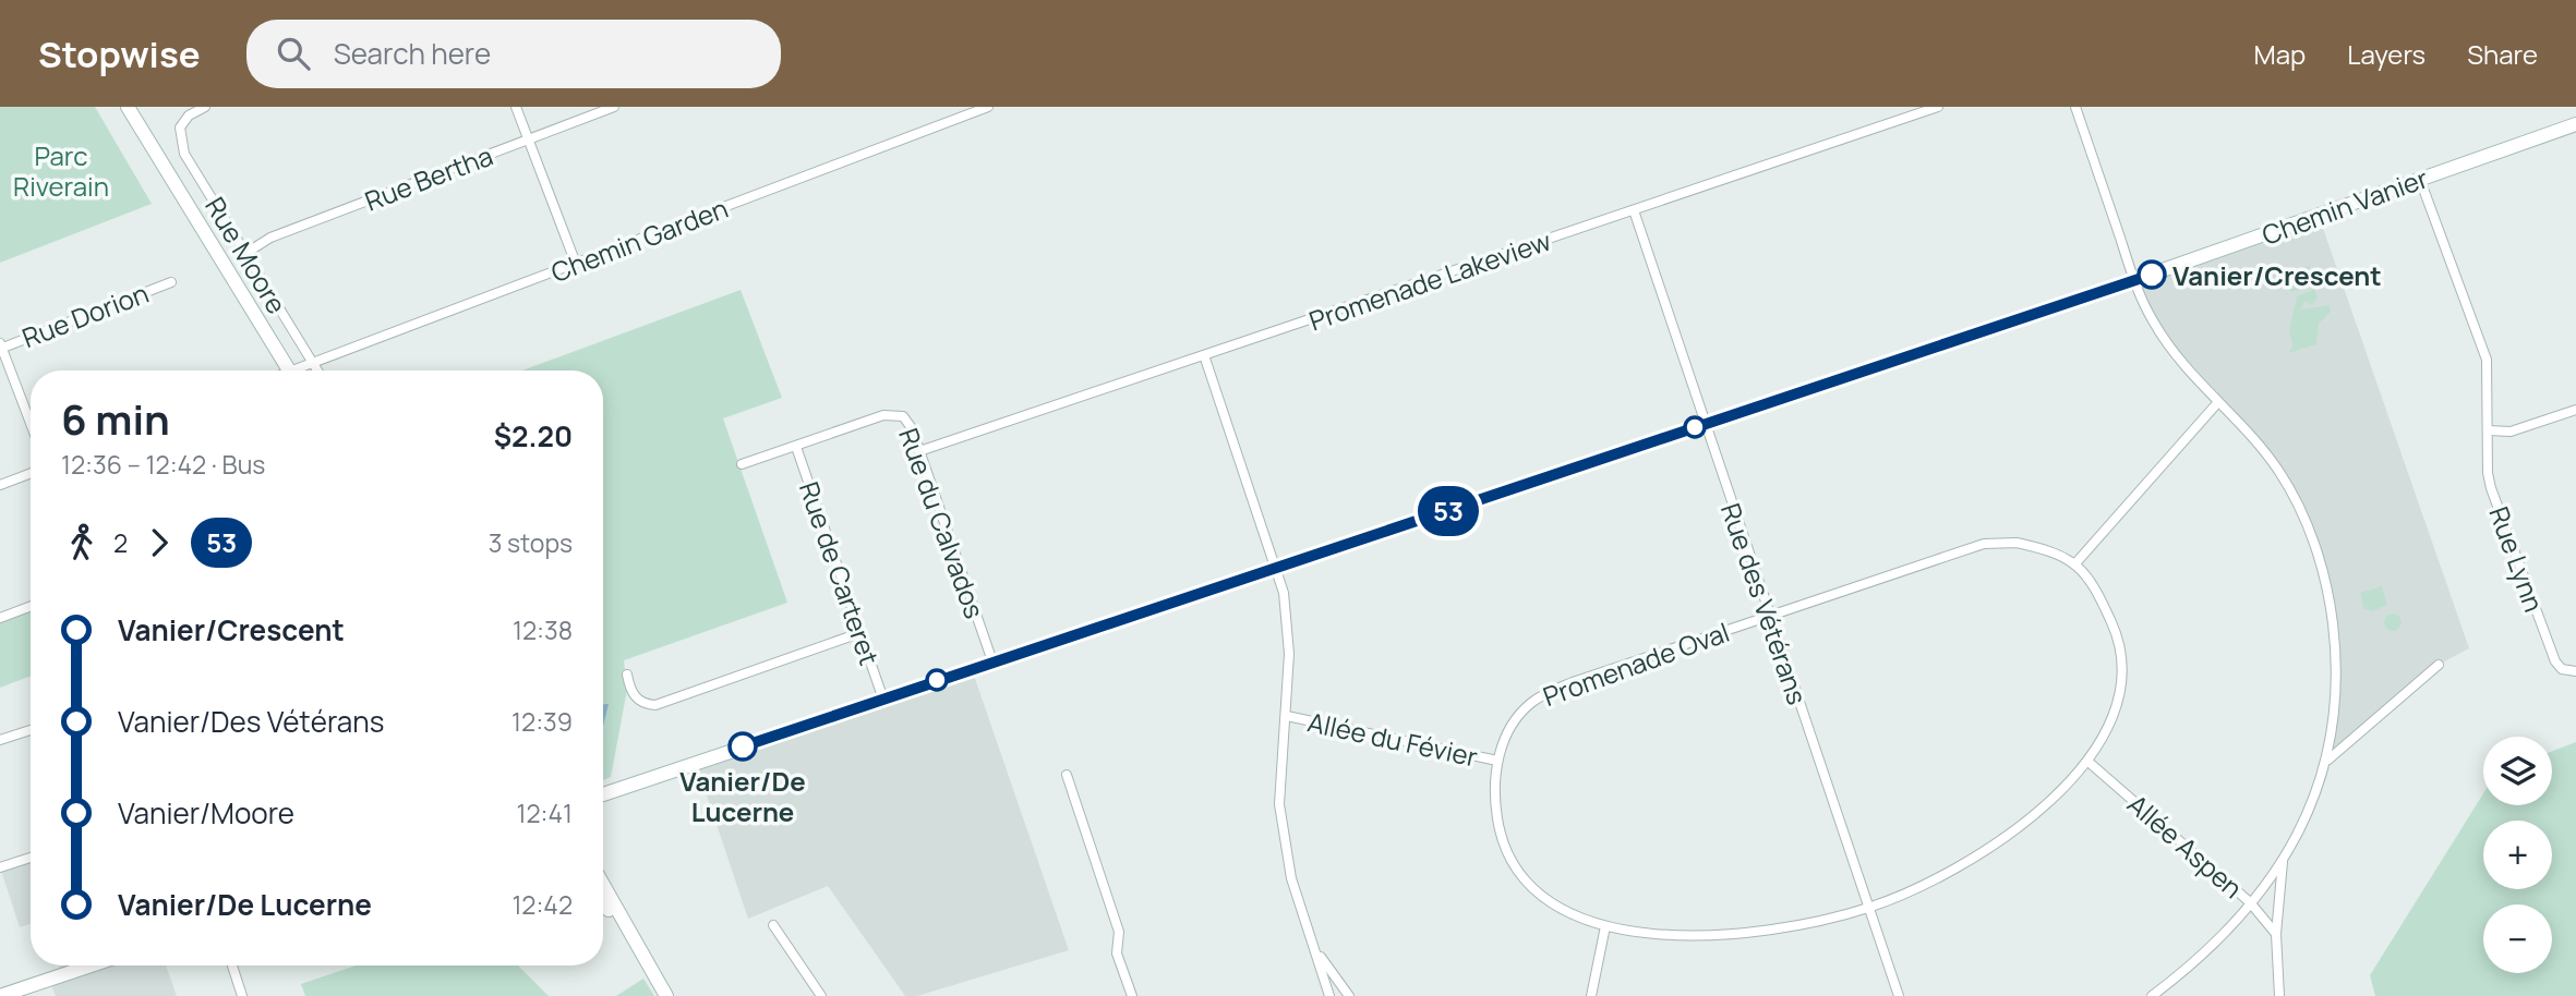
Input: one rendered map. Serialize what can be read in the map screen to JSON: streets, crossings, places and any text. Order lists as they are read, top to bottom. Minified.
{"streets":{"street":["Rue Bertha","Chemin Vanier","Chemin Garden","Rue Moore","Promenade Lakeview","Rue Dorion","Rue du Calvados","Rue Lynn","Rue de Carteret","Rue des Vétérans","Promenade Oval","Allée du Févier","Allée Aspen"]},"crossings":[["Rue Bertha","Rue Moore"],["Chemin Vanier","Rue du Calvados"],["Chemin Vanier","Rue Lynn"],["Chemin Vanier","Rue de Carteret"],["Chemin Vanier","Rue des Vétérans"],["Chemin Garden","Rue Moore"],["Promenade Lakeview","Rue du Calvados"],["Promenade Lakeview","Rue des Vétérans"],["Rue du Calvados","Rue de Carteret"],["Rue des Vétérans","Promenade Oval"],["Promenade Oval","Allée du Févier"],["Promenade Oval","Allée Aspen"]],"parks":["Parc Riverain"],"places":["Vanier/Crescent","Vanier/De Lucerne"],"lines":["bus line 53"],"page":{"header":"Stopwise","search":"Search here","nav":["Map","Layers","Share"],"on_map":"53","heading":["6 min","12:36 – 12:42 · Bus","$2.20"],"legs":["2","53","3 stops"],"list":[{"name":"Vanier/Crescent","value":"12:38"},{"name":"Vanier/Des Vétérans","value":"12:39"},{"name":"Vanier/Moore","value":"12:41"},{"name":"Vanier/De Lucerne","value":"12:42"}],"map_buttons":["+","−"]}}
